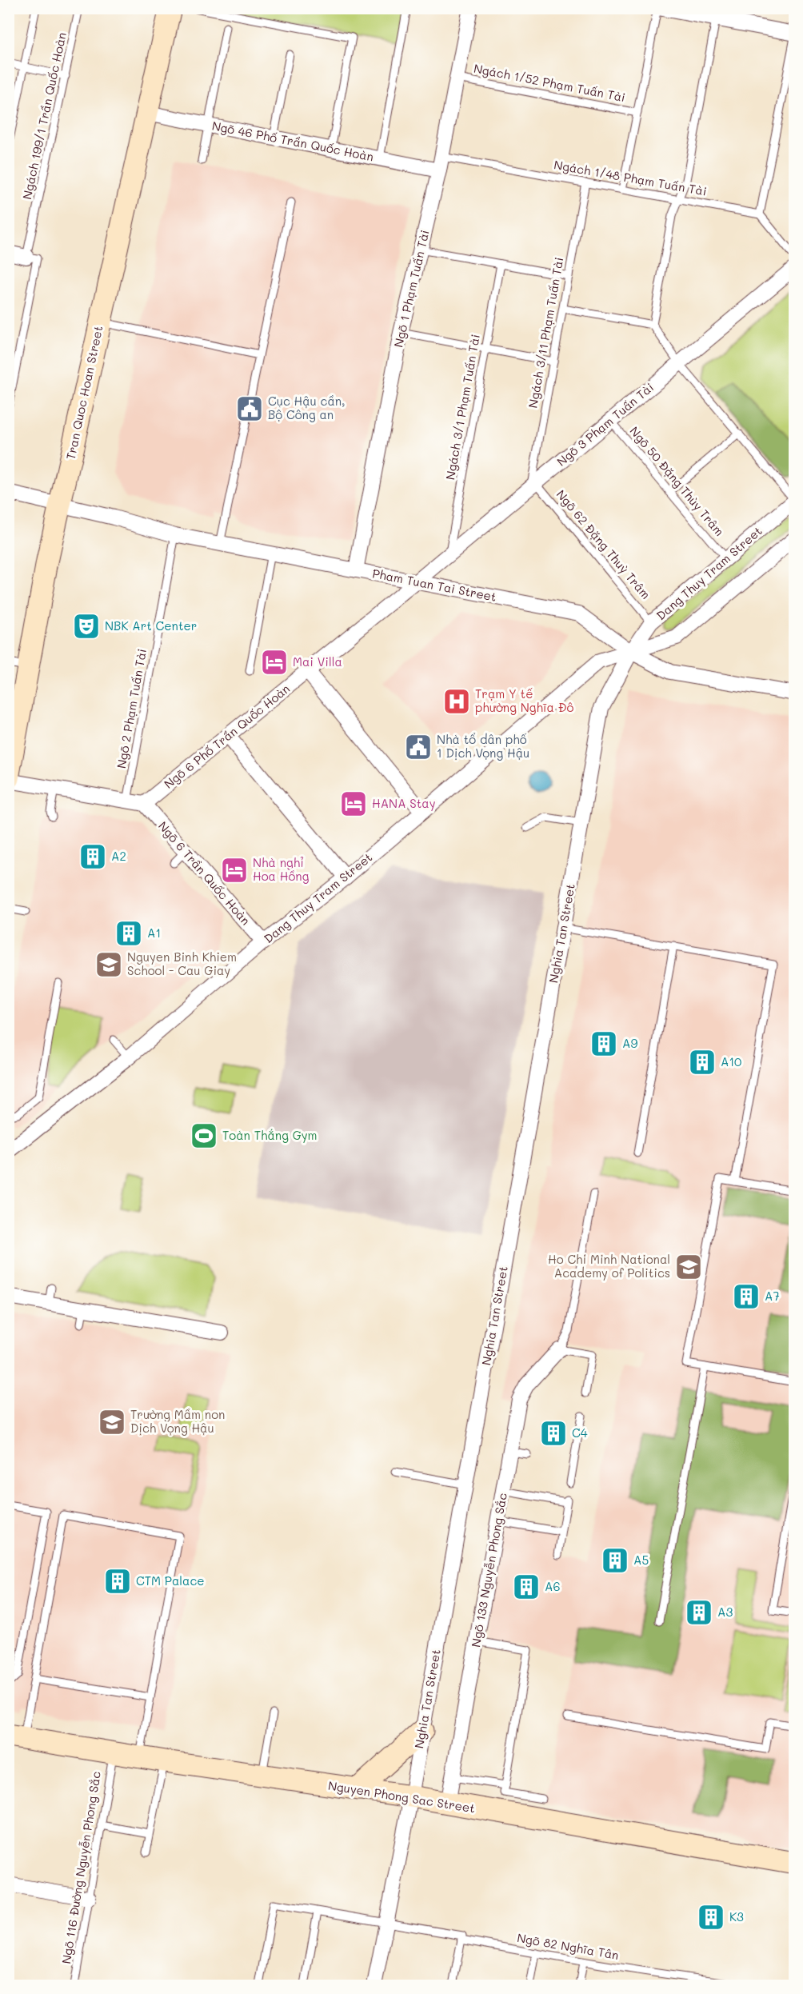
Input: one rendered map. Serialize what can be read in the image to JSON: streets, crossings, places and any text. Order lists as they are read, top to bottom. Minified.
{"streets":{"main road":["Tran Quoc Hoan Street","Nguyen Phong Sac Street"],"street":["Ngõ 46 Phố Trần Quốc Hoàn","Ngõ 1 Phạm Tuấn Tài","Ngõ 3 Phạm Tuấn Tài","Dang Thuy Tram Street","Pham Tuan Tai Street","Ngõ 6 Phố Trần Quốc Hoàn","Ngõ 6 Trần Quốc Hoàn","Nghia Tan Street","Ngõ 133 Nguyễn Phong Sắc"],"lane":["Ngách 1/52 Phạm Tuấn Tài","Ngách 199/1 Trần Quốc Hoàn","Ngách 1/48 Phạm Tuấn Tài","Ngách 3/11 Phạm Tuấn Tài","Ngách 3/1 Phạm Tuấn Tài","Ngõ 50 Đặng Thùy Trâm","Ngõ 62 Đặng Thuỳ Trâm","Ngõ 2 Phạm Tuấn Tài","Ngõ 116 Đường Nguyễn Phong Sắc","Ngõ 82 Nghĩa Tân"]},"crossings":[["Ngách 1/52 Phạm Tuấn Tài","Ngõ 1 Phạm Tuấn Tài"],["Ngõ 46 Phố Trần Quốc Hoàn","Ngách 1/48 Phạm Tuấn Tài"],["Ngõ 46 Phố Trần Quốc Hoàn","Ngõ 1 Phạm Tuấn Tài"],["Ngõ 46 Phố Trần Quốc Hoàn","Tran Quoc Hoan Street"],["Ngách 1/48 Phạm Tuấn Tài","Ngõ 1 Phạm Tuấn Tài"],["Ngách 1/48 Phạm Tuấn Tài","Ngách 3/11 Phạm Tuấn Tài"],["Ngõ 1 Phạm Tuấn Tài","Pham Tuan Tai Street"],["Ngách 3/11 Phạm Tuấn Tài","Ngõ 3 Phạm Tuấn Tài"],["Ngách 3/11 Phạm Tuấn Tài","Ngõ 62 Đặng Thuỳ Trâm"],["Tran Quoc Hoan Street","Pham Tuan Tai Street"],["Ngách 3/1 Phạm Tuấn Tài","Ngõ 3 Phạm Tuấn Tài"],["Ngõ 3 Phạm Tuấn Tài","Ngõ 50 Đặng Thùy Trâm"],["Ngõ 3 Phạm Tuấn Tài","Ngõ 62 Đặng Thuỳ Trâm"],["Ngõ 3 Phạm Tuấn Tài","Pham Tuan Tai Street"],["Ngõ 3 Phạm Tuấn Tài","Ngõ 6 Phố Trần Quốc Hoàn"],["Ngõ 50 Đặng Thùy Trâm","Dang Thuy Tram Street"],["Ngõ 62 Đặng Thuỳ Trâm","Dang Thuy Tram Street"],["Dang Thuy Tram Street","Pham Tuan Tai Street"],["Dang Thuy Tram Street","Ngõ 6 Trần Quốc Hoàn"],["Dang Thuy Tram Street","Nghia Tan Street"],["Pham Tuan Tai Street","Ngõ 2 Phạm Tuấn Tài"],["Pham Tuan Tai Street","Ngõ 6 Phố Trần Quốc Hoàn"],["Pham Tuan Tai Street","Nghia Tan Street"],["Ngõ 6 Phố Trần Quốc Hoàn","Ngõ 6 Trần Quốc Hoàn"],["Nghia Tan Street","Nguyen Phong Sac Street"],["Nghia Tan Street","Ngõ 82 Nghĩa Tân"],["Ngõ 133 Nguyễn Phong Sắc","Nguyen Phong Sac Street"],["Nguyen Phong Sac Street","Ngõ 116 Đường Nguyễn Phong Sắc"]],"places":{"public building":["Cục Hậu cần, Bộ Công an","Nhà tổ dân phố 1 Dịch Vọng Hậu"],"theatre":["NBK Art Center"],"hotel":["Mai Villa","HANA Stay","Nhà nghỉ Hoa Hồng"],"hospital":["Trạm Y tế phường Nghĩa Đô"],"building":["A2","A1","A9","A10","A7","C4","A5","CTM Palace","A6","A3","K3"],"school or university":["Nguyen Binh Khiem School - Cau Giay","Ho Chi Minh National Academy of Politics","Trường Mầm non Dịch Vọng Hậu"],"sports":["Toàn Thắng Gym"]}}
